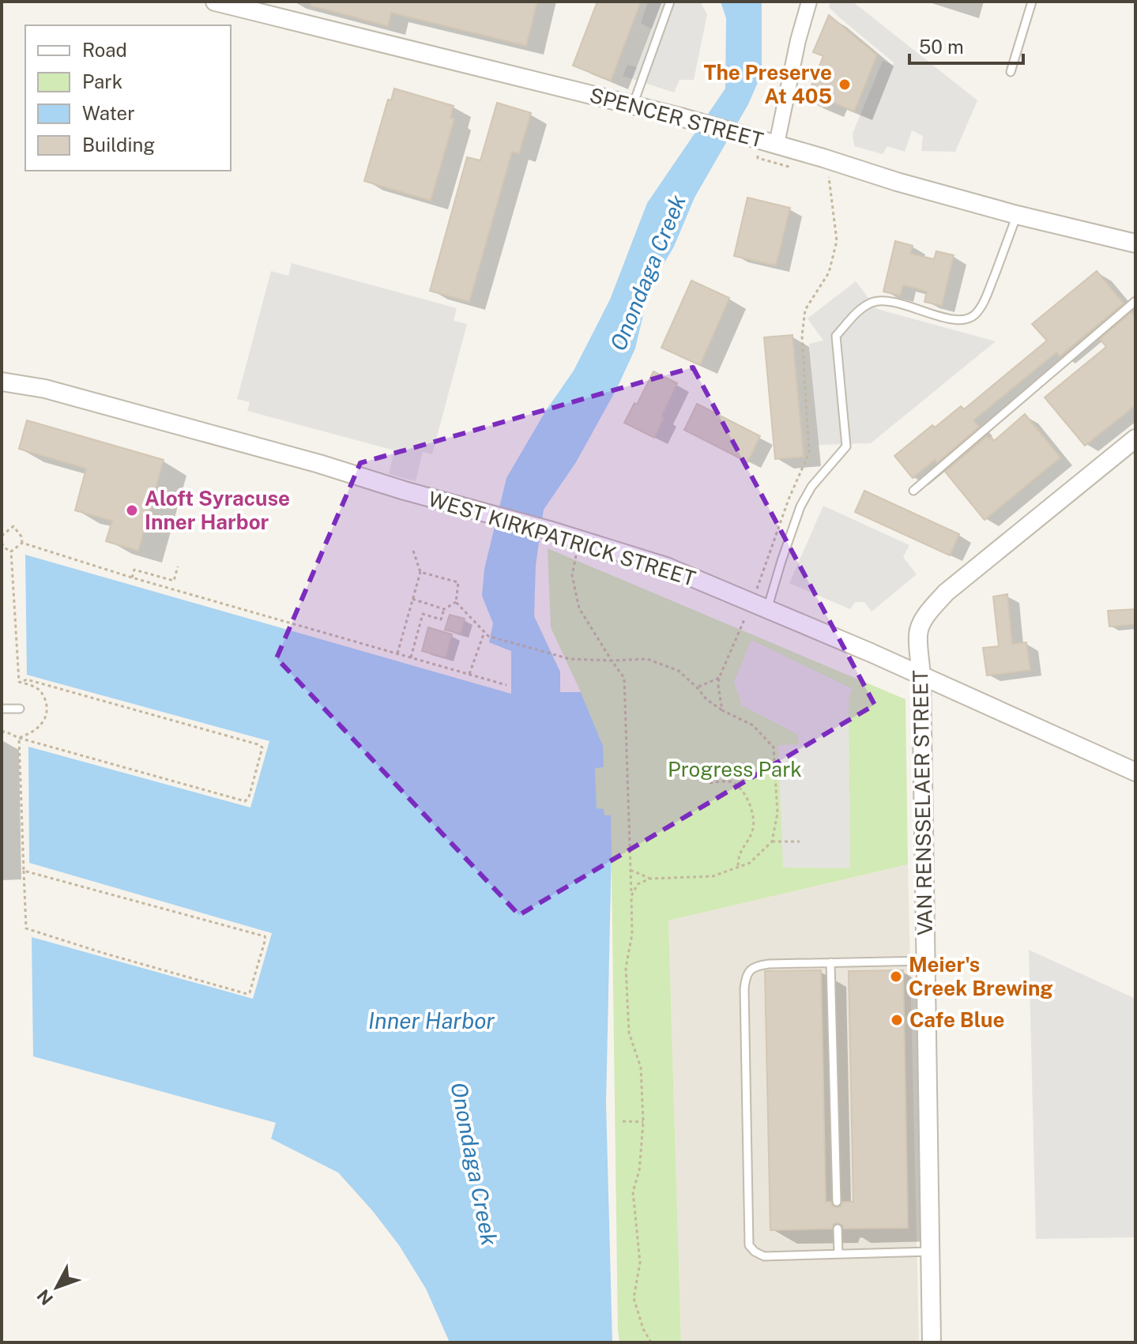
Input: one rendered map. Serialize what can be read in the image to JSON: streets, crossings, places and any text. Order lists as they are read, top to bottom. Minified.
{"streets":{"street":["SPENCER STREET","WEST KIRKPATRICK STREET","VAN RENSSELAER STREET"]},"crossings":[["WEST KIRKPATRICK STREET","VAN RENSSELAER STREET"]],"water":["Onondaga Creek","Inner Harbor"],"parks":["Progress Park"],"places":["The Preserve At 405","Aloft Syracuse Inner Harbor","Meier's Creek Brewing","Cafe Blue"],"legend":["Road","Park","Water","Building"],"scale_bar":"50 m","north":"bottom left"}
